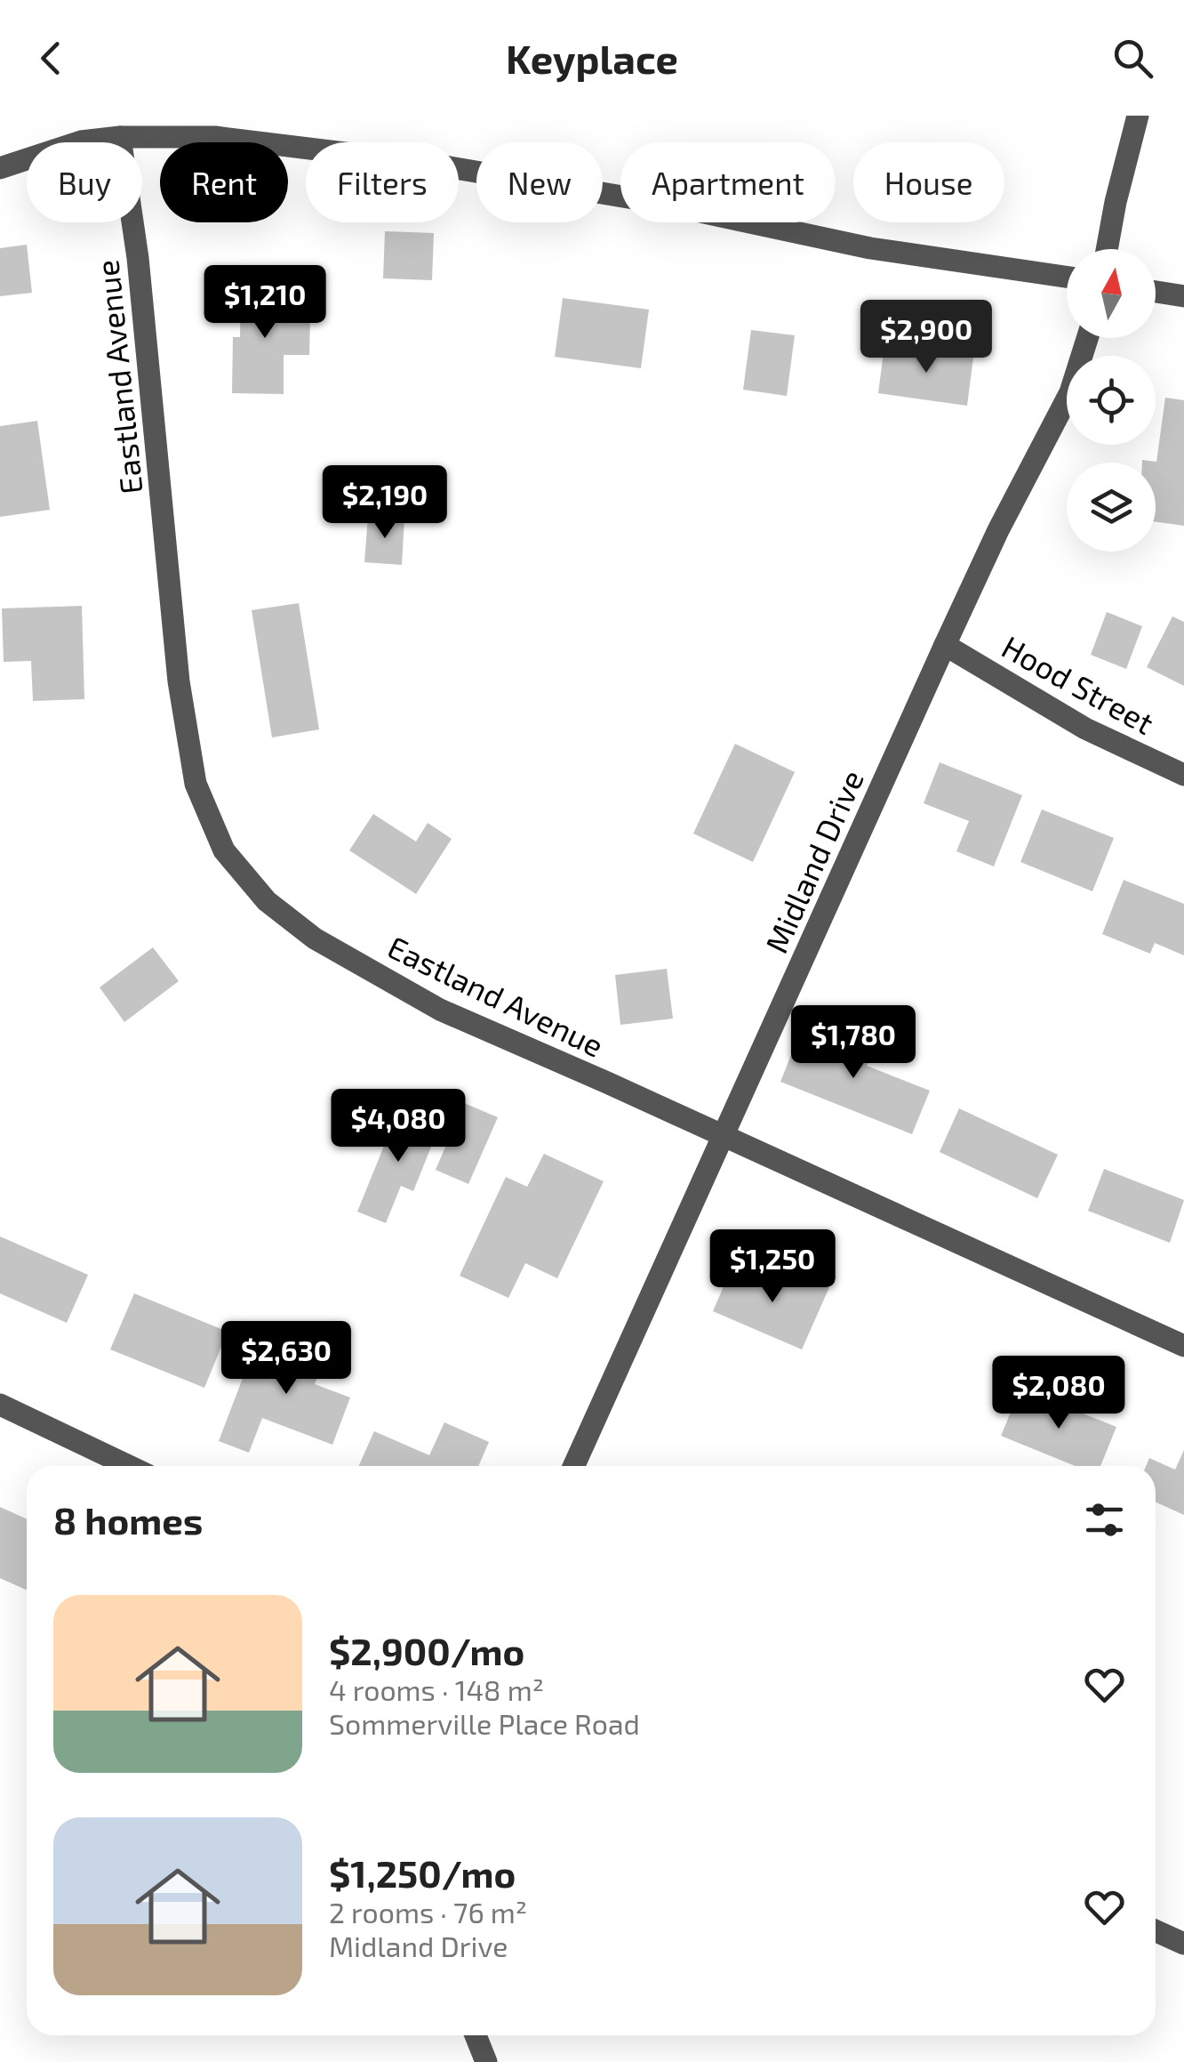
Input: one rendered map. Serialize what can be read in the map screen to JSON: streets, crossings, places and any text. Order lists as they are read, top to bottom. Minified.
{"streets":{"street":["Eastland Avenue","Hood Street","Midland Drive"]},"crossings":[["Eastland Avenue","Midland Drive"],["Hood Street","Midland Drive"]],"north":"top","page":{"header":"Keyplace","chip":["Buy","Rent","Filters","New","Apartment","House"],"price":["$1,210","$2,900","$2,190","$1,780","$4,080","$1,250","$2,630","$2,080"],"heading":"8 homes","list":[{"name":"$2,900/mo","note":"4 rooms · 148 m² · Sommerville Place Road"},{"name":"$1,250/mo","note":"2 rooms · 76 m² · Midland Drive"}]}}
